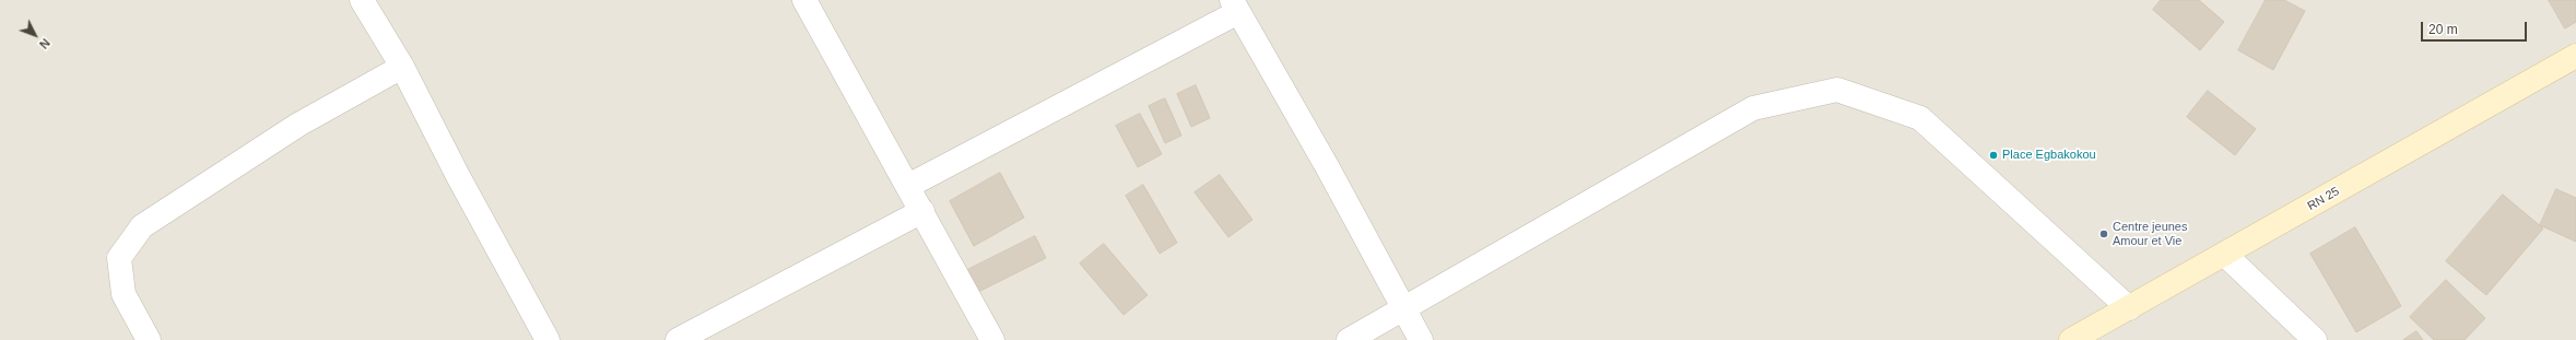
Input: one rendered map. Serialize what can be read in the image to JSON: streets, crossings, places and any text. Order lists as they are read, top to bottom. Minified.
{"streets":{"main road":["RN 25"]},"places":["Place Egbakokou","Centre jeunes Amour et Vie"],"scale_bar":"20 m","north":"bottom right"}
